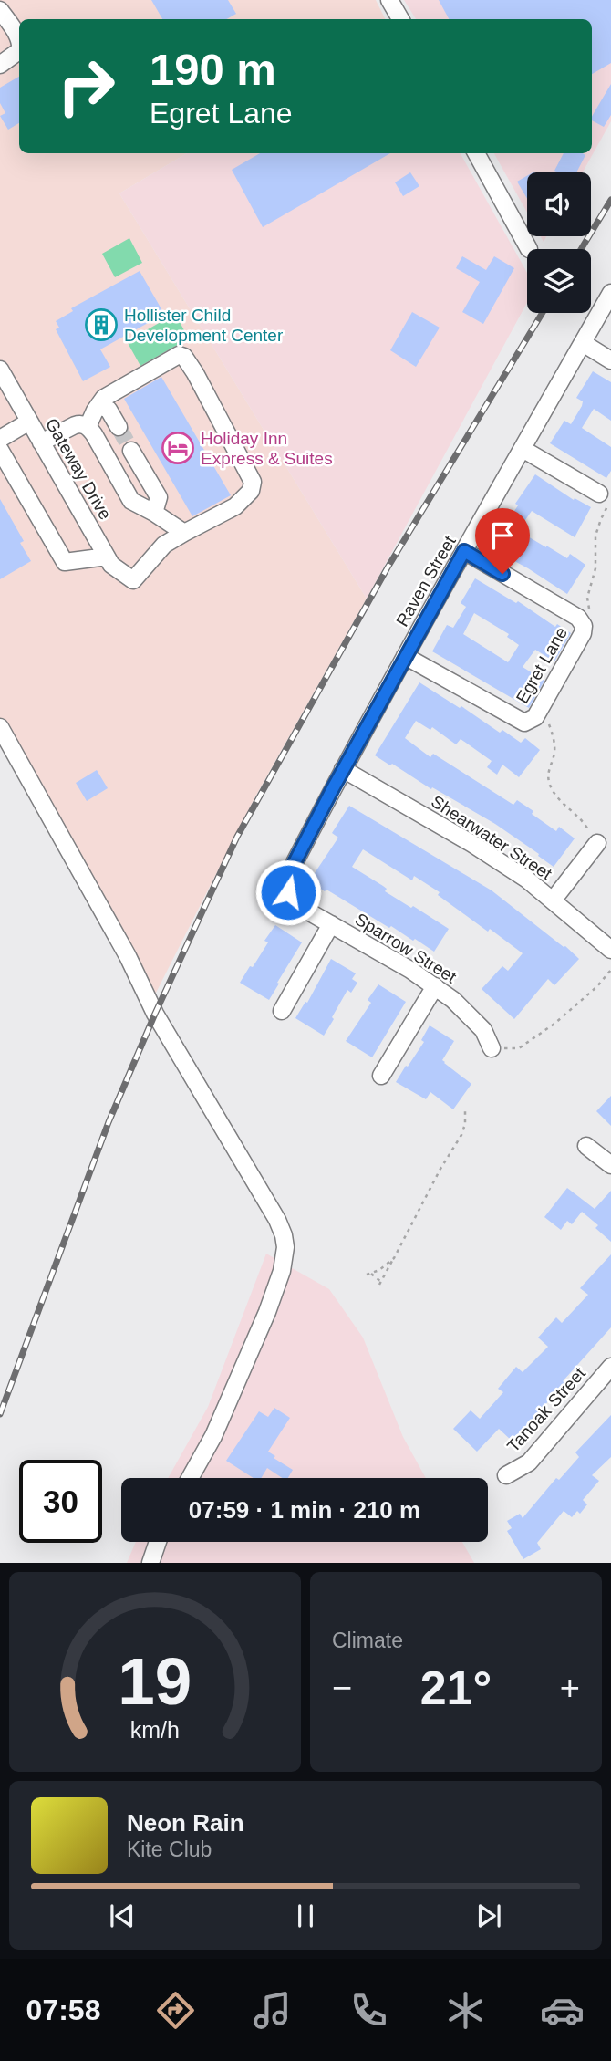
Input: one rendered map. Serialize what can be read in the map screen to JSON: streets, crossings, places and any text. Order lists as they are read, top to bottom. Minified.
{"streets":{"street":["Gateway Drive","Raven Street","Egret Lane","Shearwater Street","Sparrow Street","Tanoak Street"]},"crossings":[["Raven Street","Egret Lane"],["Raven Street","Shearwater Street"],["Raven Street","Sparrow Street"]],"places":{"building":["Hollister Child Development Center"],"hotel":["Holiday Inn Express & Suites"]},"page":{"turn":["190 m","Egret Lane"],"limit":"30","trip":"07:59 · 1 min · 210 m","tile":"Climate","heat":["−","21°","+"],"song":["Neon Rain","Kite Club"],"tabs":"07:58","gauge":["19","km/h"]}}
